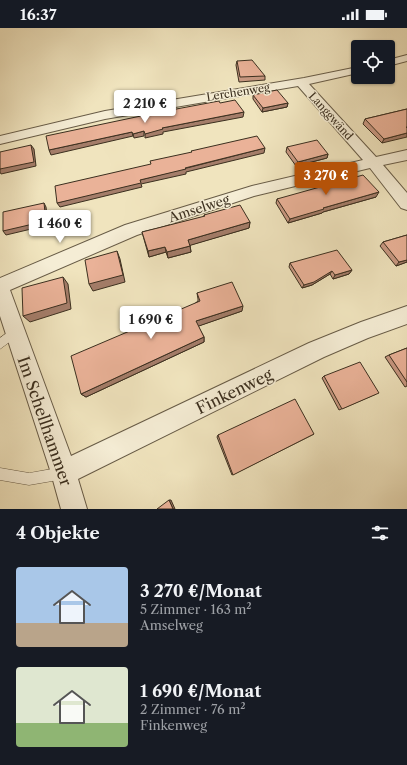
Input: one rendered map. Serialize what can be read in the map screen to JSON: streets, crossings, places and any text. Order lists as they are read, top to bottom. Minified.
{"streets":{"street":["Lerchenweg","Langgwänd","Amselweg","Finkenweg","Im Schellhammer"]},"crossings":[["Lerchenweg","Langgwänd"],["Langgwänd","Amselweg"],["Amselweg","Im Schellhammer"],["Finkenweg","Im Schellhammer"]],"page":{"status":"16:37","price":["2 210 €","3 270 €","1 460 €","1 690 €"],"heading":"4 Objekte","list":[{"name":"3 270 €/Monat","note":"5 Zimmer · 163 m² · Amselweg"},{"name":"1 690 €/Monat","note":"2 Zimmer · 76 m² · Finkenweg"}]}}
